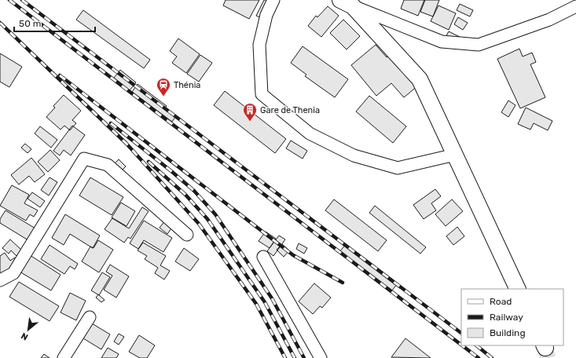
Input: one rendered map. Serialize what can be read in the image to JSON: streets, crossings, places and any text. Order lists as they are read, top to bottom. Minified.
{"places":{"station":["Thénia"],"building":["Gare de Thenia"]},"legend":["Road","Railway","Building"],"scale_bar":"50 m","north":"bottom left"}
